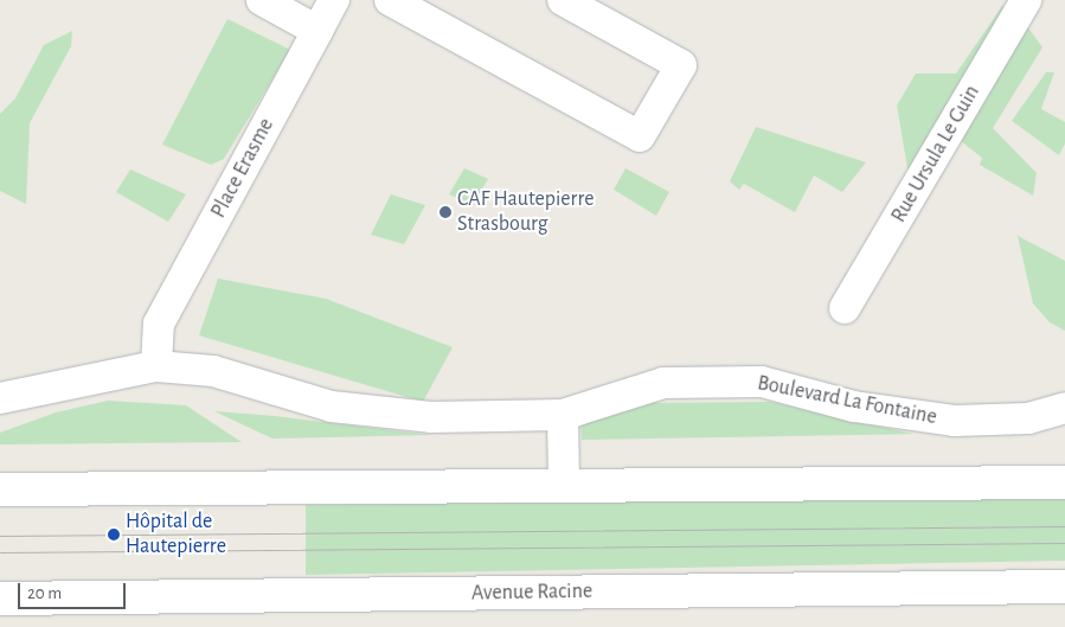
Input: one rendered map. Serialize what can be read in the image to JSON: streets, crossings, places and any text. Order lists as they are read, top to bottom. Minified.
{"streets":{"street":["Rue Ursula Le Guin","Place Erasme","Boulevard La Fontaine","Avenue Racine"]},"crossings":[["Place Erasme","Boulevard La Fontaine"]],"places":["CAF Hautepierre Strasbourg","Hôpital de Hautepierre"],"scale_bar":"20 m"}
